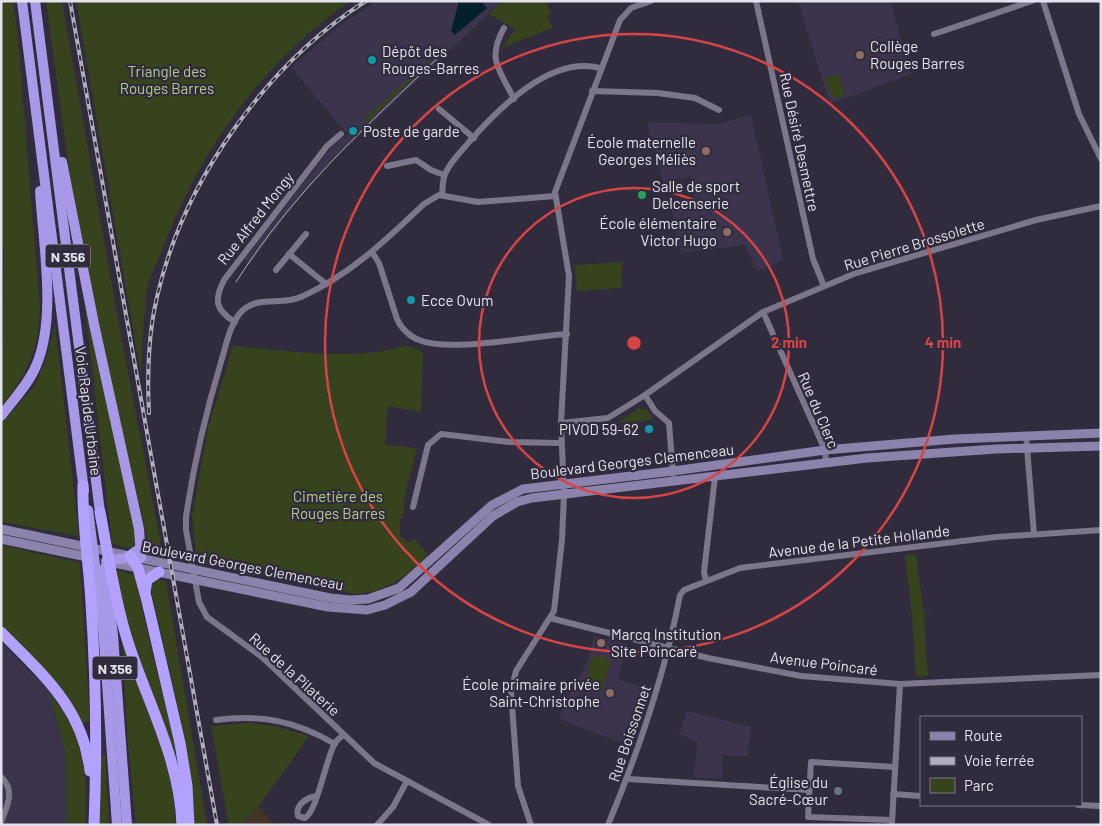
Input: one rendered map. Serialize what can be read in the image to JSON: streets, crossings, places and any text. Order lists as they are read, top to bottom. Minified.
{"streets":{"highway":["N 356","Voie Rapide Urbaine"],"main road":["Boulevard Georges Clemenceau"],"street":["Rue Désiré Desmettre","Rue Alfred Mongy","Rue Pierre Brossolette","Rue du Clerc","Avenue de la Petite Hollande","Avenue Poincaré","Rue de la Pilaterie","Rue Boissonnet"]},"crossings":[["Rue Désiré Desmettre","Rue Pierre Brossolette"],["Rue Alfred Mongy","Rue de la Pilaterie"],["Rue Pierre Brossolette","Rue du Clerc"],["Rue du Clerc","Boulevard Georges Clemenceau"],["Avenue de la Petite Hollande","Avenue Poincaré"],["Avenue de la Petite Hollande","Rue Boissonnet"],["Avenue Poincaré","Rue Boissonnet"]],"parks":["Triangle des Rouges Barres","Cimetière des Rouges Barres"],"places":["Collège Rouges Barres","Dépôt des Rouges-Barres","Poste de garde","École maternelle Georges Méliès","Salle de sport Delcenserie","École élémentaire Victor Hugo","Ecce Ovum","PIVOD 59-62","Marcq Institution Site Poincaré","École primaire privée Saint-Christophe","Église du Sacré-Cœur"],"legend":["Route","Voie ferrée","Parc"],"rings":["2 min","4 min"]}
